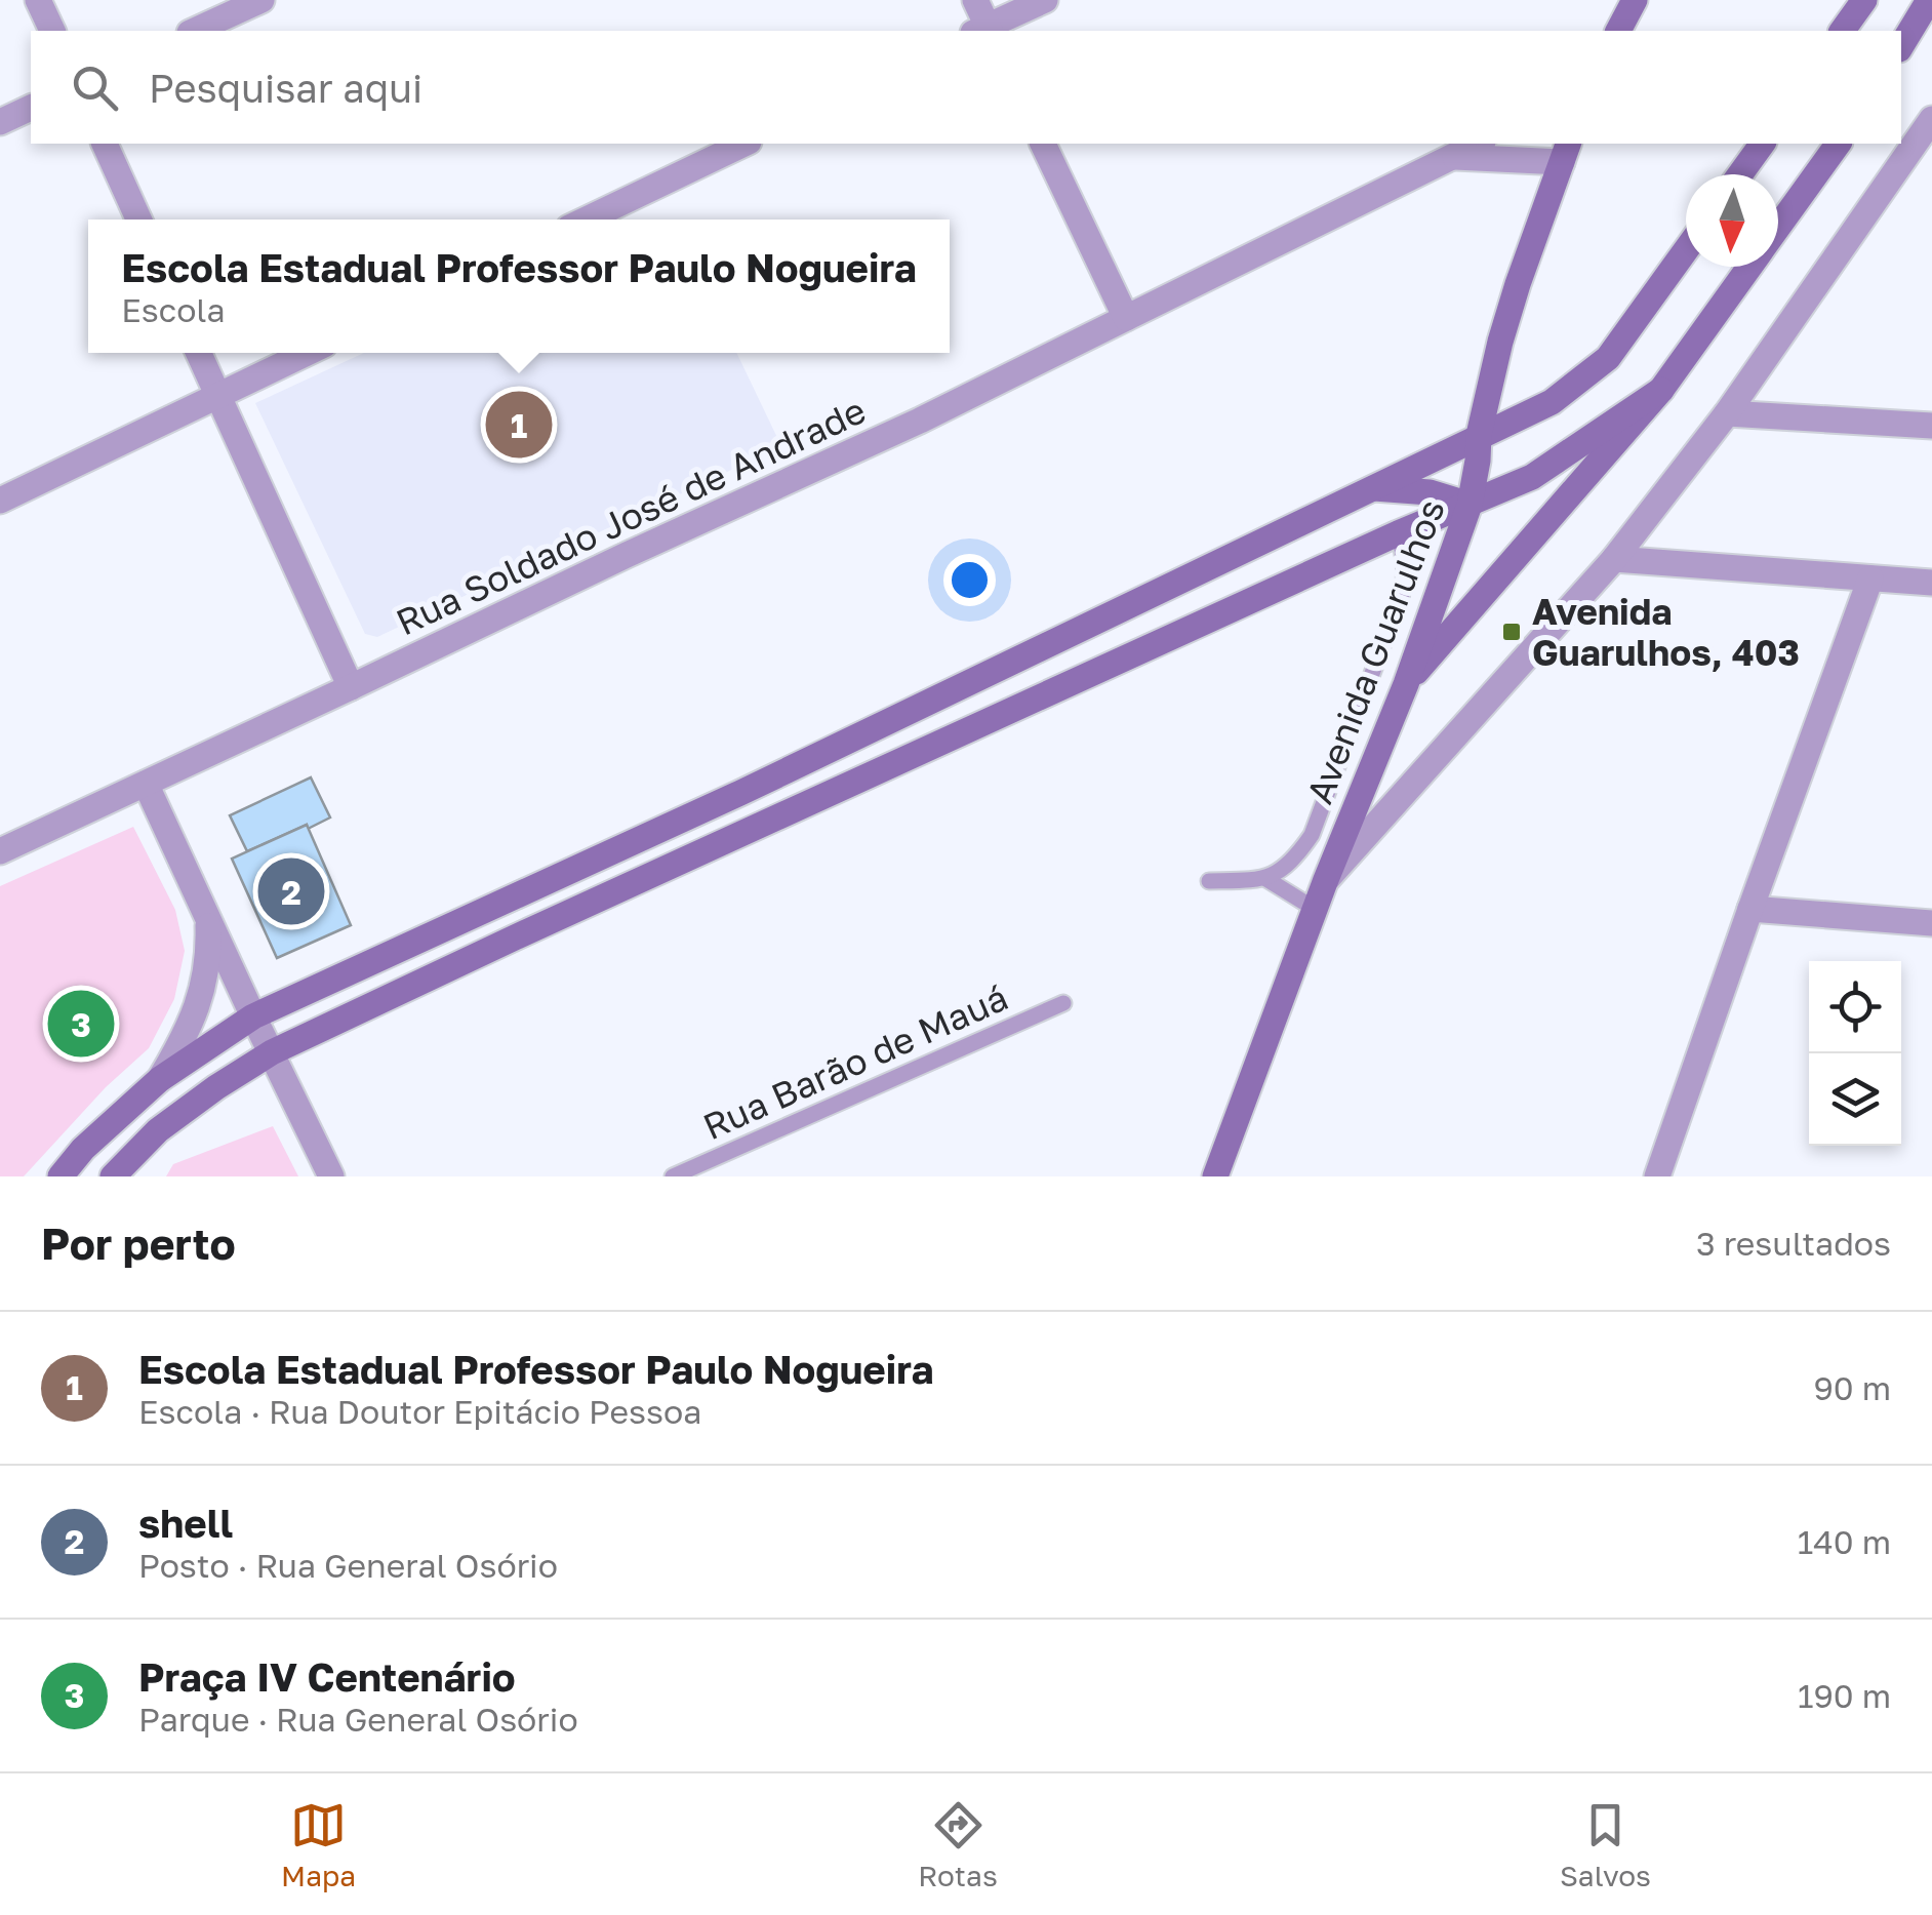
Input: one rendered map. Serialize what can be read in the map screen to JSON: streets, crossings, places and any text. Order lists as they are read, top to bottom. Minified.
{"streets":{"main road":["Avenida Guarulhos"],"street":["Rua Soldado José de Andrade"],"lane":["Rua Barão de Mauá"]},"crossings":[["Rua Soldado José de Andrade","Avenida Guarulhos"]],"places":{"transit":["Avenida Guarulhos, 403"]},"north":"bottom","page":{"search":"Pesquisar aqui","popup":["Escola Estadual Professor Paulo Nogueira","Escola"],"pins":["1","2","3"],"heading":["Por perto","3 resultados"],"list":[{"mark":"1","name":"Escola Estadual Professor Paulo Nogueira","note":"Escola · Rua Doutor Epitácio Pessoa","value":"90 m"},{"mark":"2","name":"shell","note":"Posto · Rua General Osório","value":"140 m"},{"mark":"3","name":"Praça IV Centenário","note":"Parque · Rua General Osório","value":"190 m"}],"nav":["Mapa","Rotas","Salvos"]}}
